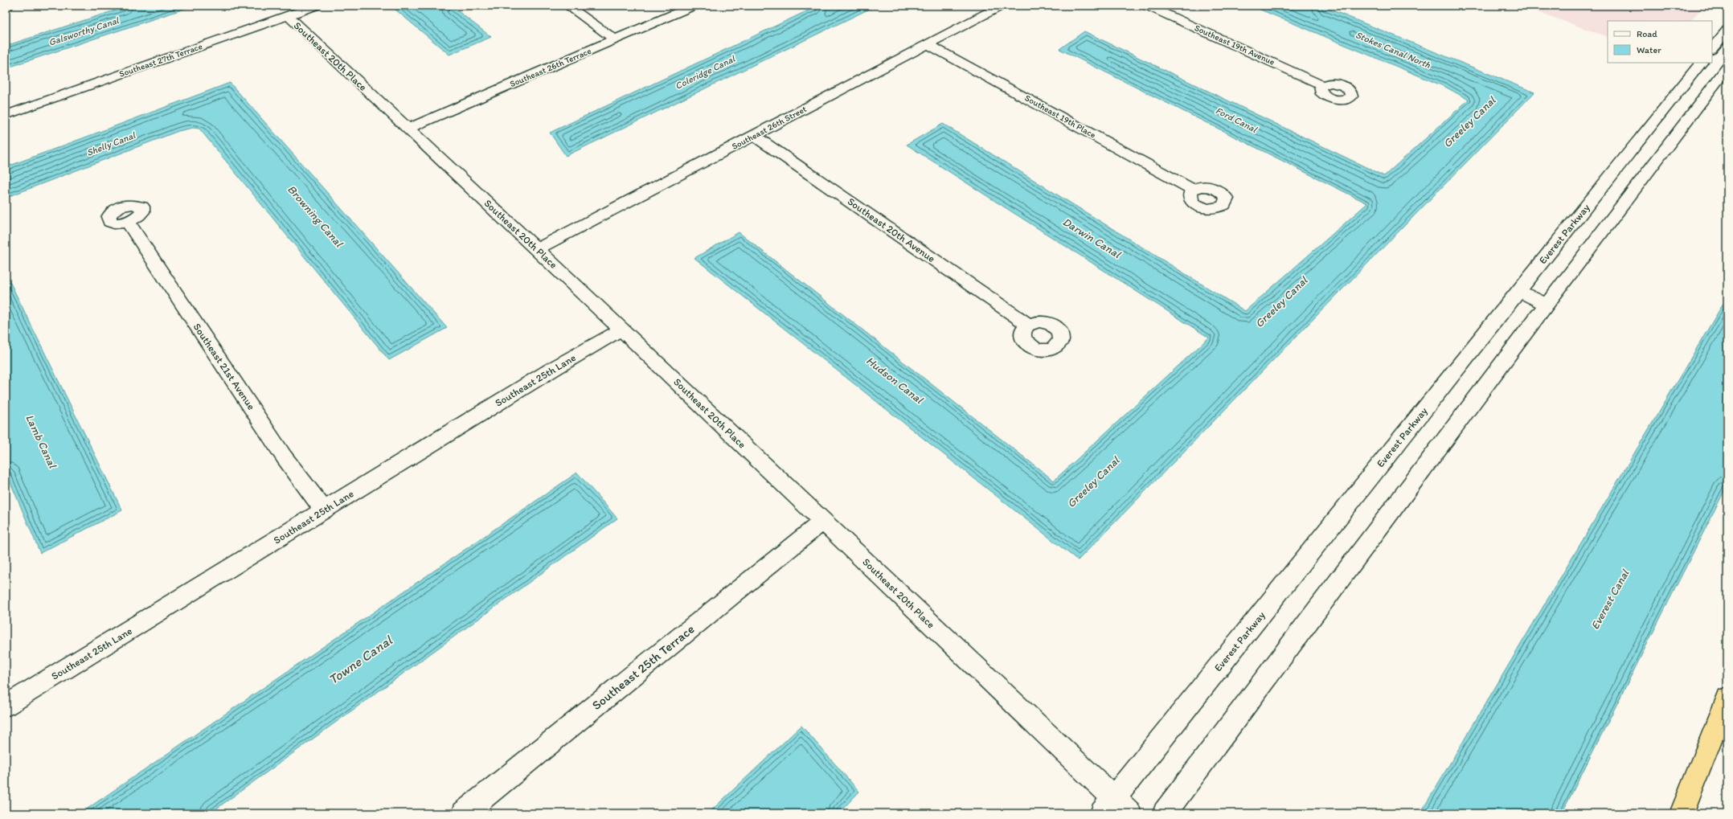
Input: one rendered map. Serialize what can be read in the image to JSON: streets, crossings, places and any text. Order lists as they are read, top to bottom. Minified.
{"streets":{"street":["Southeast 19th Avenue","Southeast 20th Place","Southeast 27th Terrace","Southeast 26th Terrace","Southeast 19th Place","Southeast 26th Street","Southeast 20th Avenue","Everest Parkway","Southeast 21st Avenue","Southeast 25th Lane","Southeast 25th Terrace"]},"crossings":[["Southeast 20th Place","Southeast 27th Terrace"],["Southeast 20th Place","Southeast 26th Terrace"],["Southeast 20th Place","Southeast 26th Street"],["Southeast 20th Place","Everest Parkway"],["Southeast 20th Place","Southeast 25th Lane"],["Southeast 20th Place","Southeast 25th Terrace"],["Southeast 19th Place","Southeast 26th Street"],["Southeast 26th Street","Southeast 20th Avenue"],["Southeast 21st Avenue","Southeast 25th Lane"]],"water":["Galsworthy Canal","Stokes Canal North","Coleridge Canal","Ford Canal","Greeley Canal","Shelly Canal","Browning Canal","Darwin Canal","Hudson Canal","Lamb Canal","Everest Canal","Towne Canal"],"legend":["Road","Water"]}
